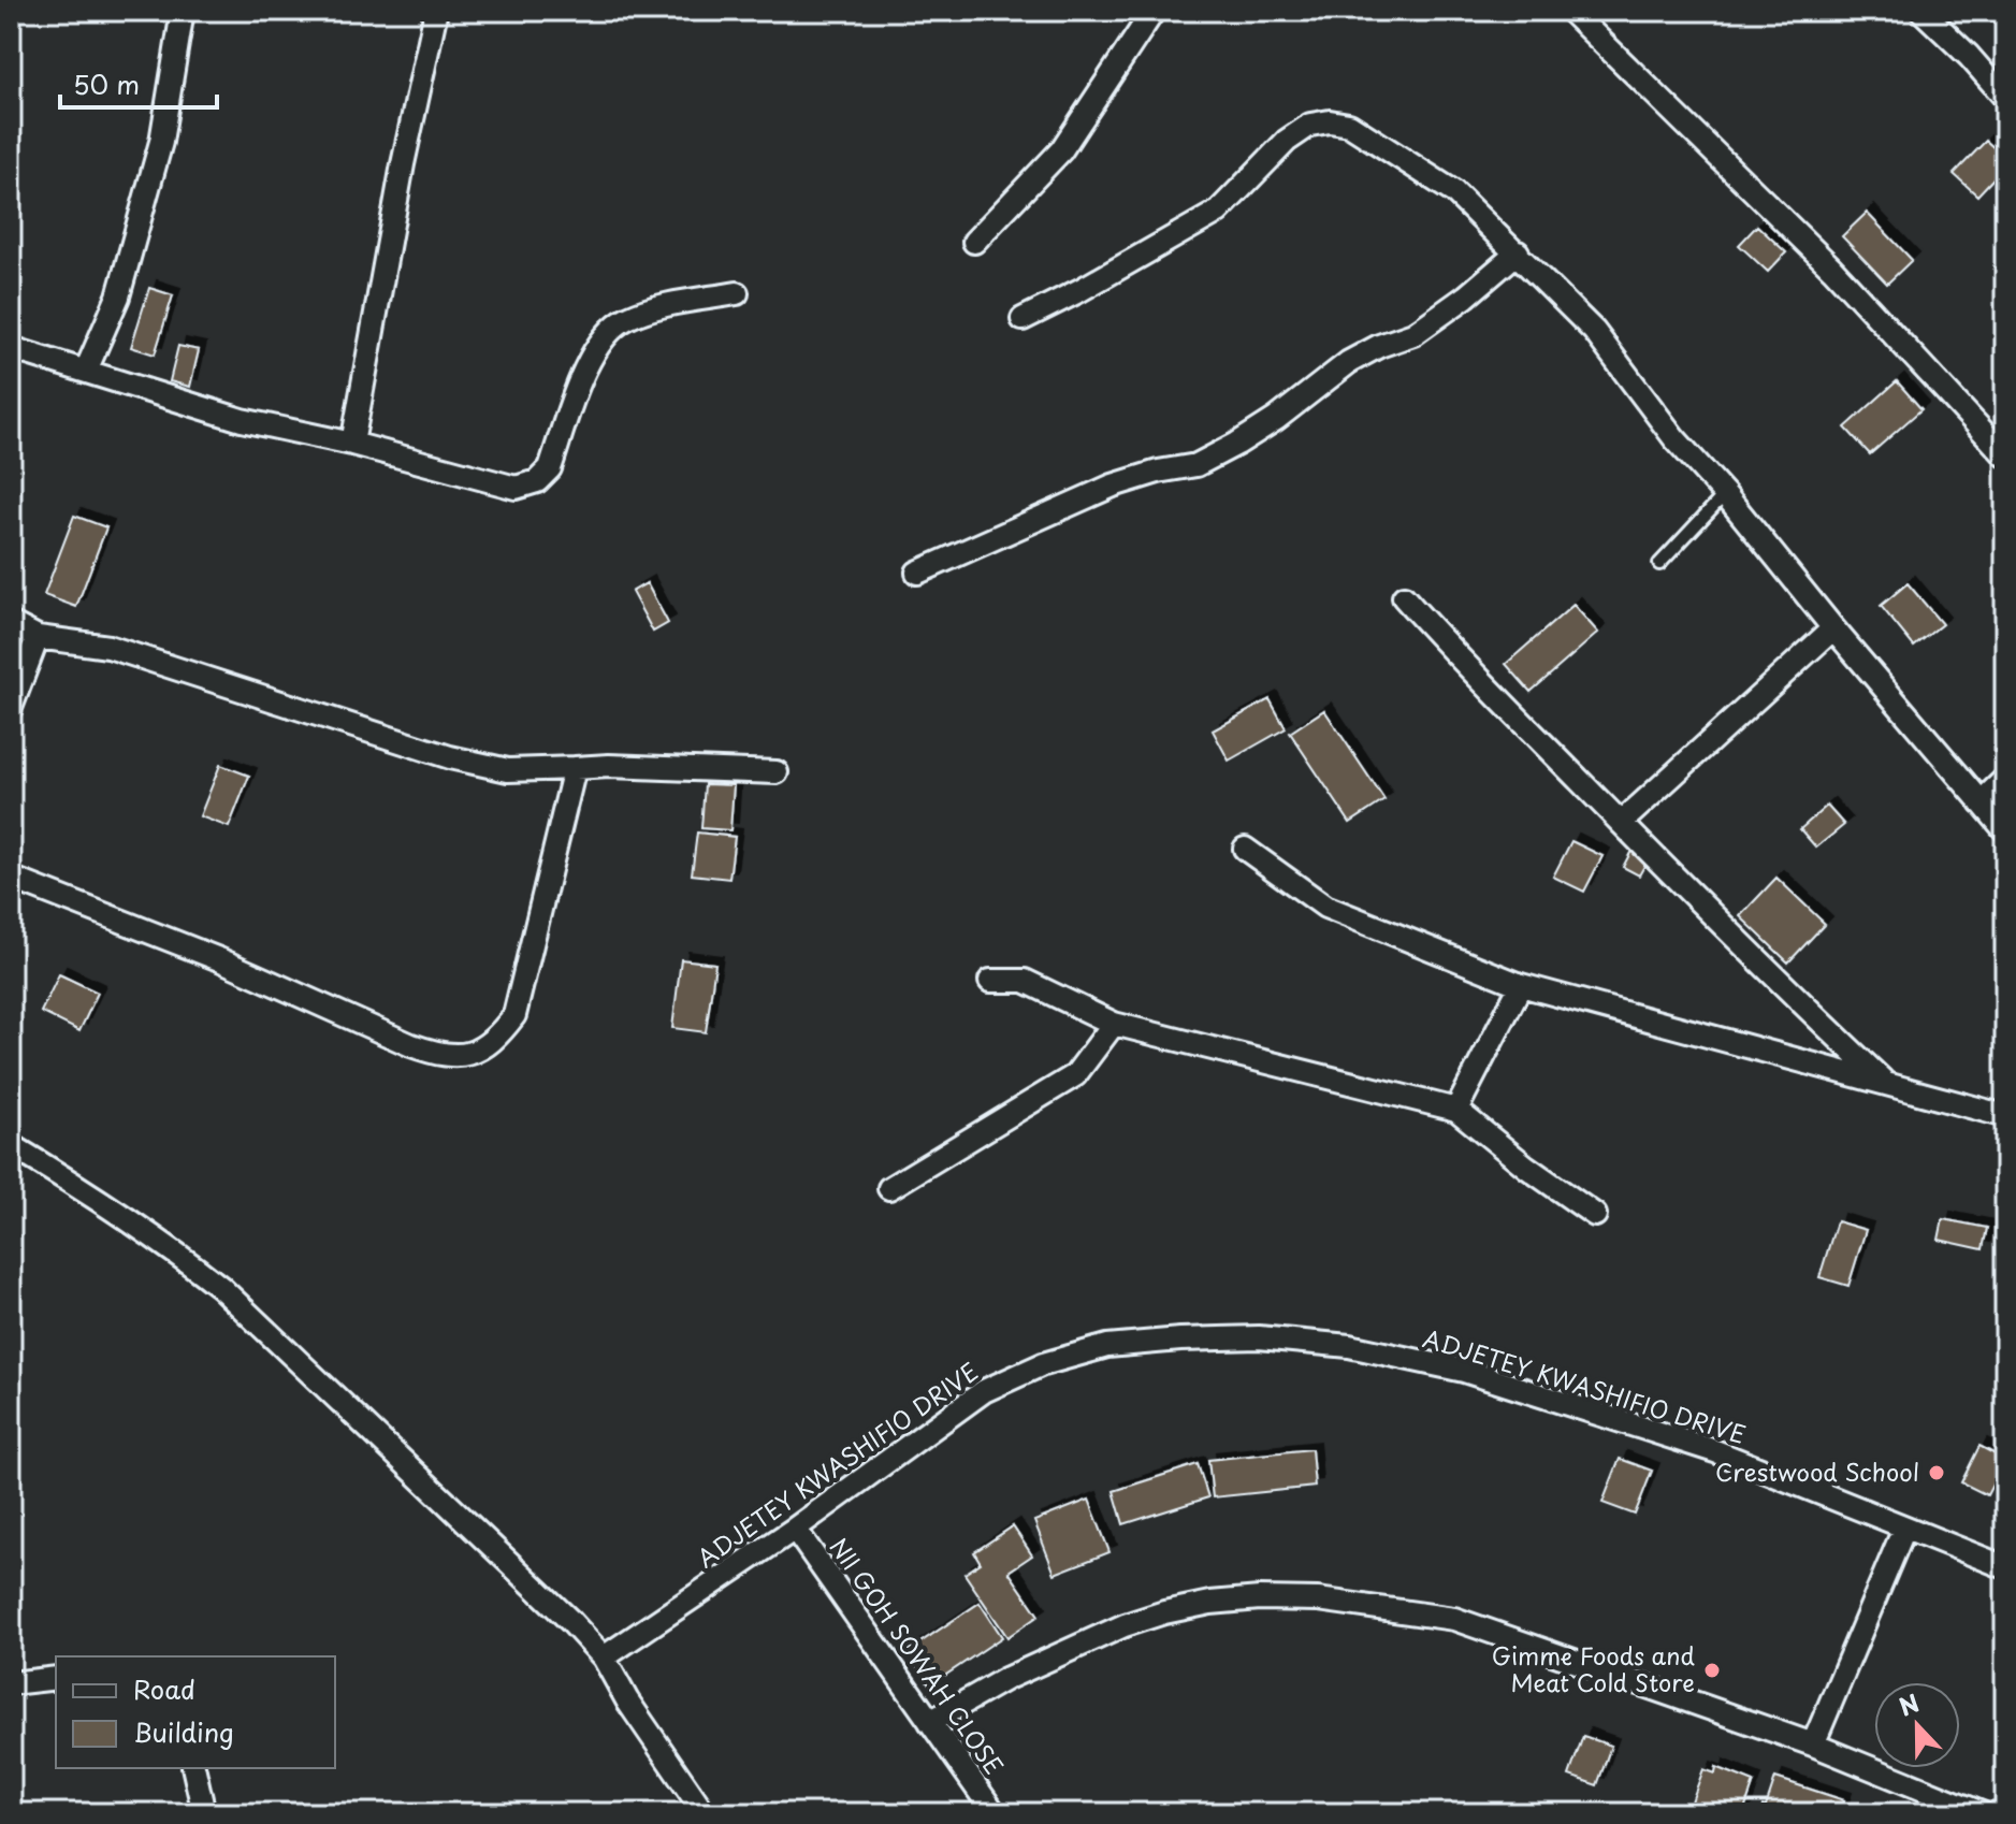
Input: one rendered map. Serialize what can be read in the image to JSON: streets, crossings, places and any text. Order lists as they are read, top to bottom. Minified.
{"streets":{"street":["ADJETEY KWASHIFIO DRIVE","NII GOH SOWAH CLOSE"]},"crossings":[["ADJETEY KWASHIFIO DRIVE","NII GOH SOWAH CLOSE"]],"places":["Crestwood School","Gimme Foods and Meat Cold Store"],"legend":["Road","Building"],"scale_bar":"50 m","north":"top"}
